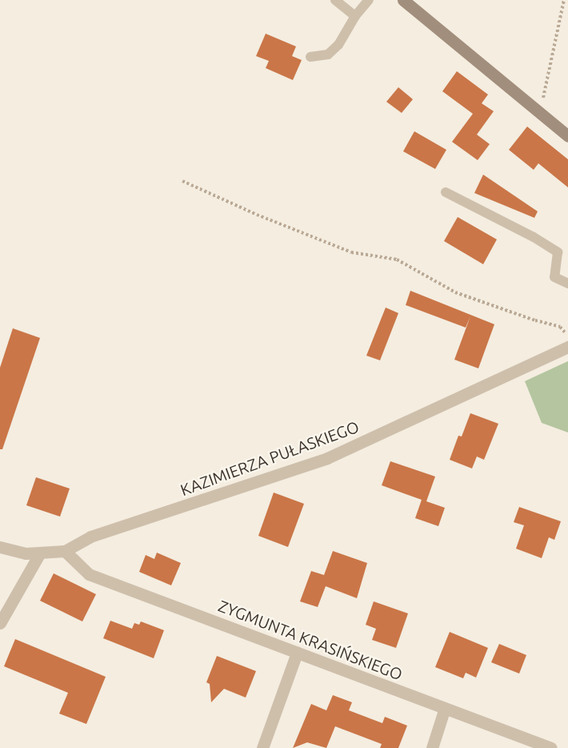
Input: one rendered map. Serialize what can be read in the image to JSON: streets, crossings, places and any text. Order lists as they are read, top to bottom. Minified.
{"streets":{"street":["KAZIMIERZA PUŁASKIEGO","ZYGMUNTA KRASIŃSKIEGO"]},"crossings":[["KAZIMIERZA PUŁASKIEGO","ZYGMUNTA KRASIŃSKIEGO"]]}
